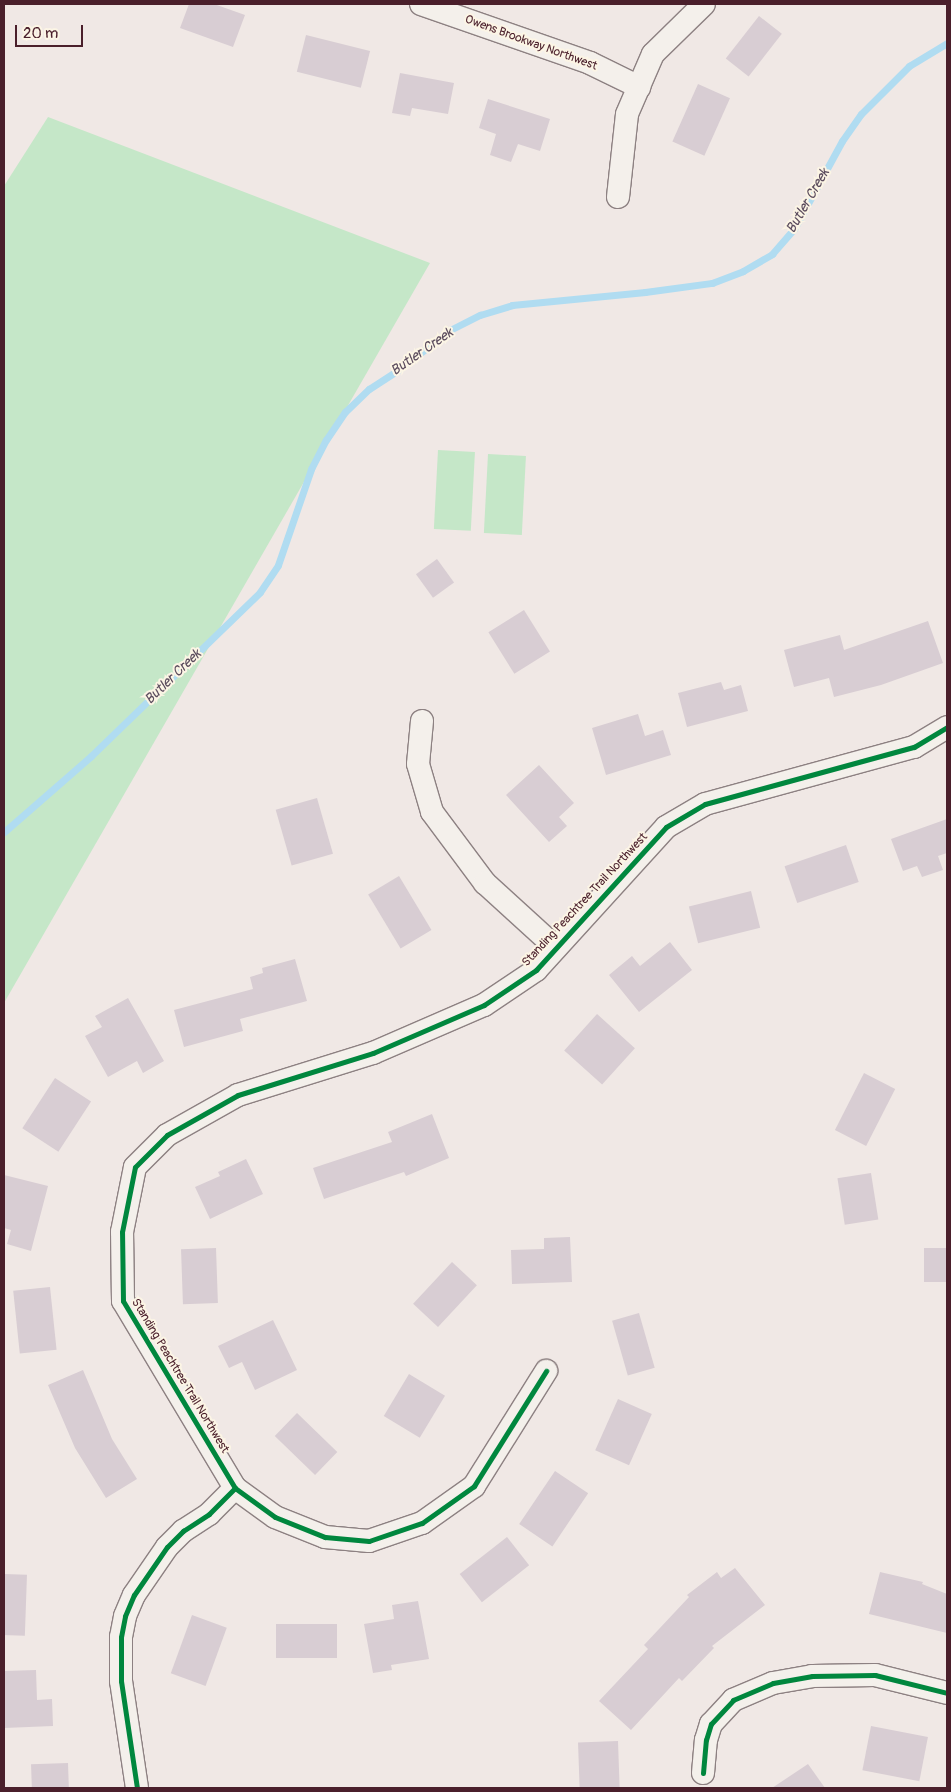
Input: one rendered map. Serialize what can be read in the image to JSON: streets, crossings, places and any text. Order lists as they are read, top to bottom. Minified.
{"streets":{"street":["Owens Brookway Northwest","Standing Peachtree Trail Northwest"]},"water":["Butler Creek"],"scale_bar":"20 m"}
